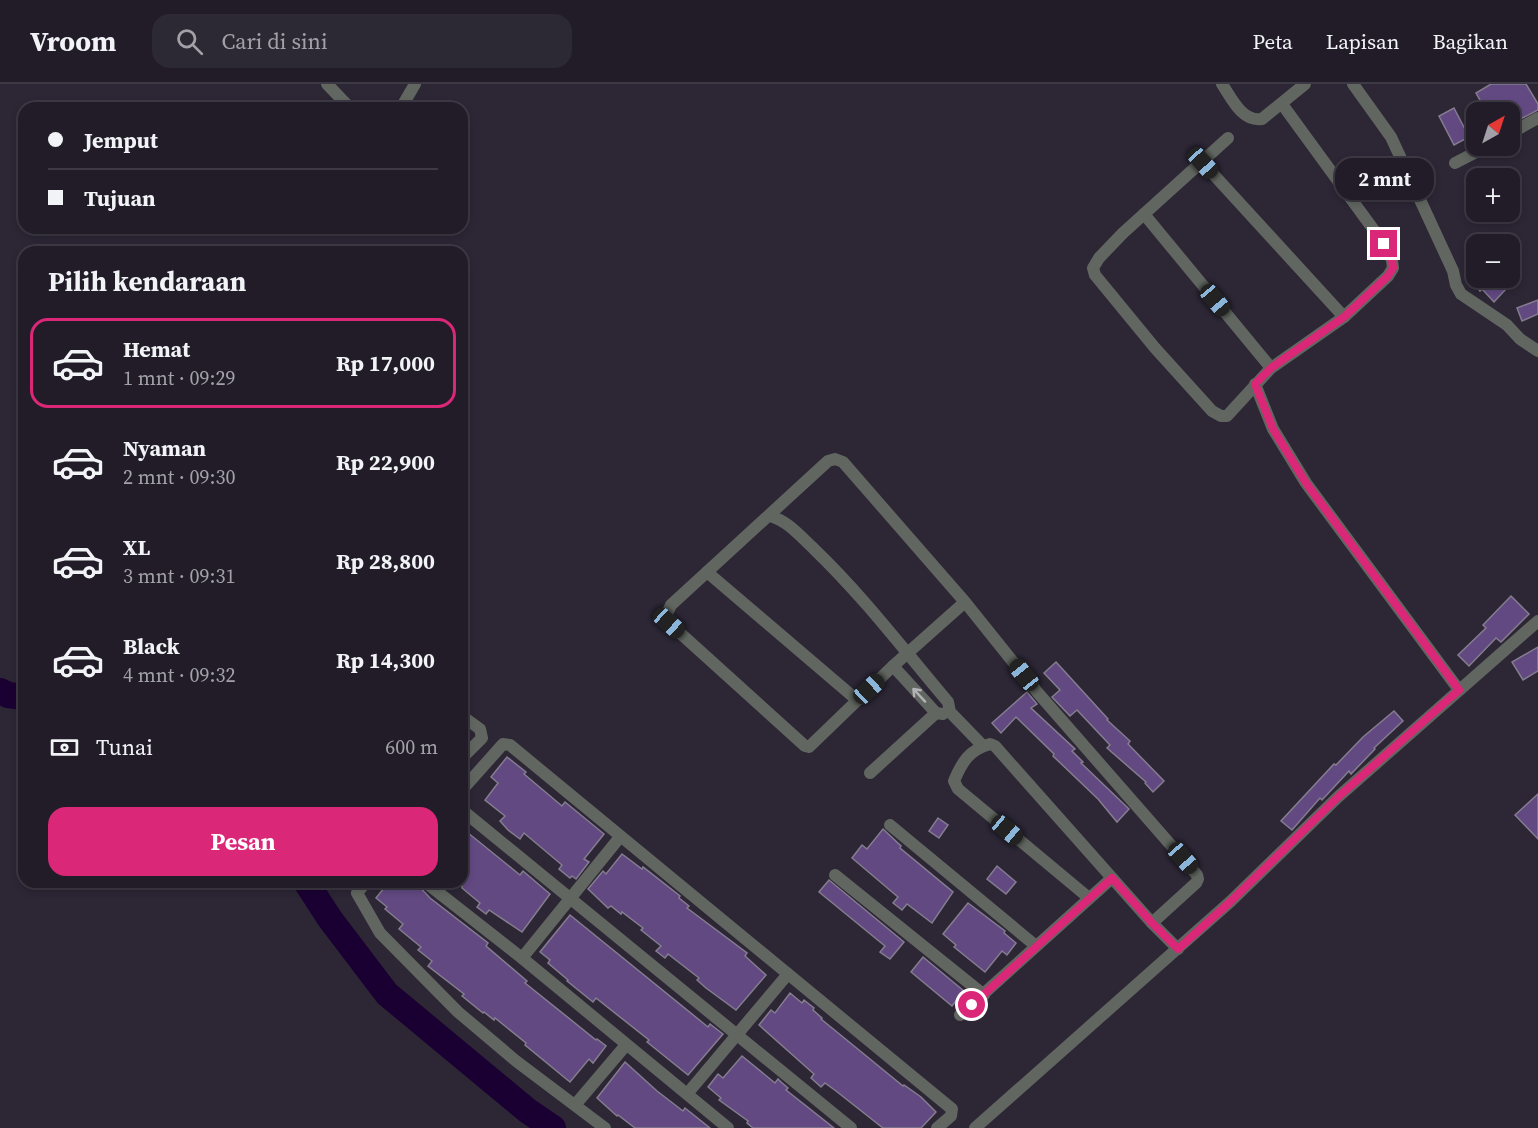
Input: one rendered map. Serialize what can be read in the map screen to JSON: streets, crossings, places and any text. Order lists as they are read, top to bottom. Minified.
{"north":"top right","page":{"header":"Vroom","search":"Cari di sini","nav":["Peta","Lapisan","Bagikan"],"map_buttons":["+","−"],"banner":["Jemput","Tujuan"],"bubble":"2 mnt","heading":"Pilih kendaraan","list":[{"name":"Hemat","note":"1 mnt · 09:29","value":"Rp 17,000"},{"name":"Nyaman","note":"2 mnt · 09:30","value":"Rp 22,900"},{"name":"XL","note":"3 mnt · 09:31","value":"Rp 28,800"},{"name":"Black","note":"4 mnt · 09:32","value":"Rp 14,300"}],"pay":["Tunai","600 m"],"buttons":"Pesan"}}
